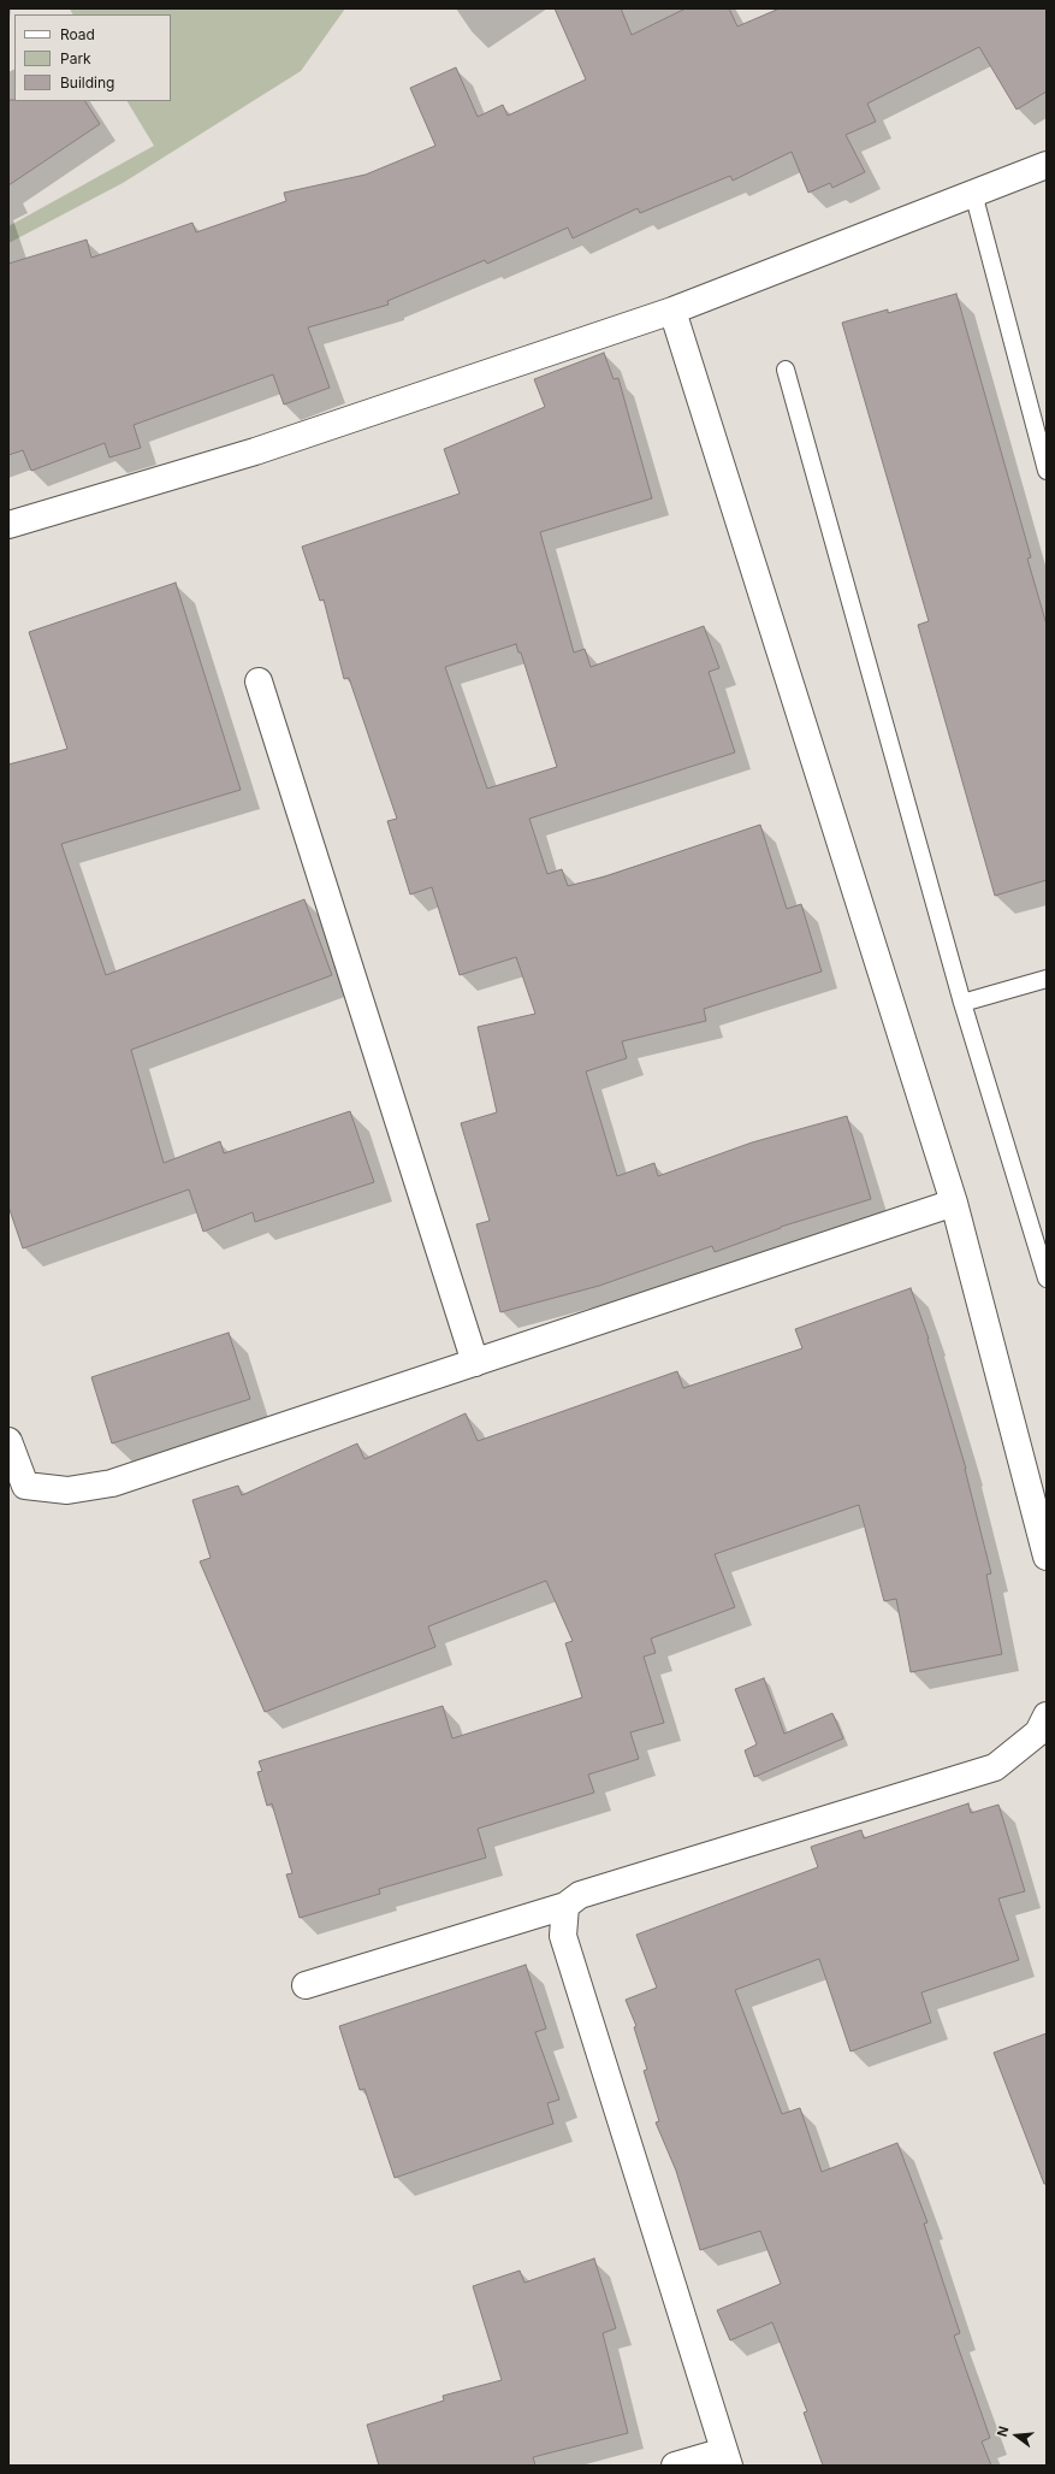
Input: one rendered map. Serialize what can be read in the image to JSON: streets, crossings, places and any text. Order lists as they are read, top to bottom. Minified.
{"legend":["Road","Park","Building"],"north":"left"}
